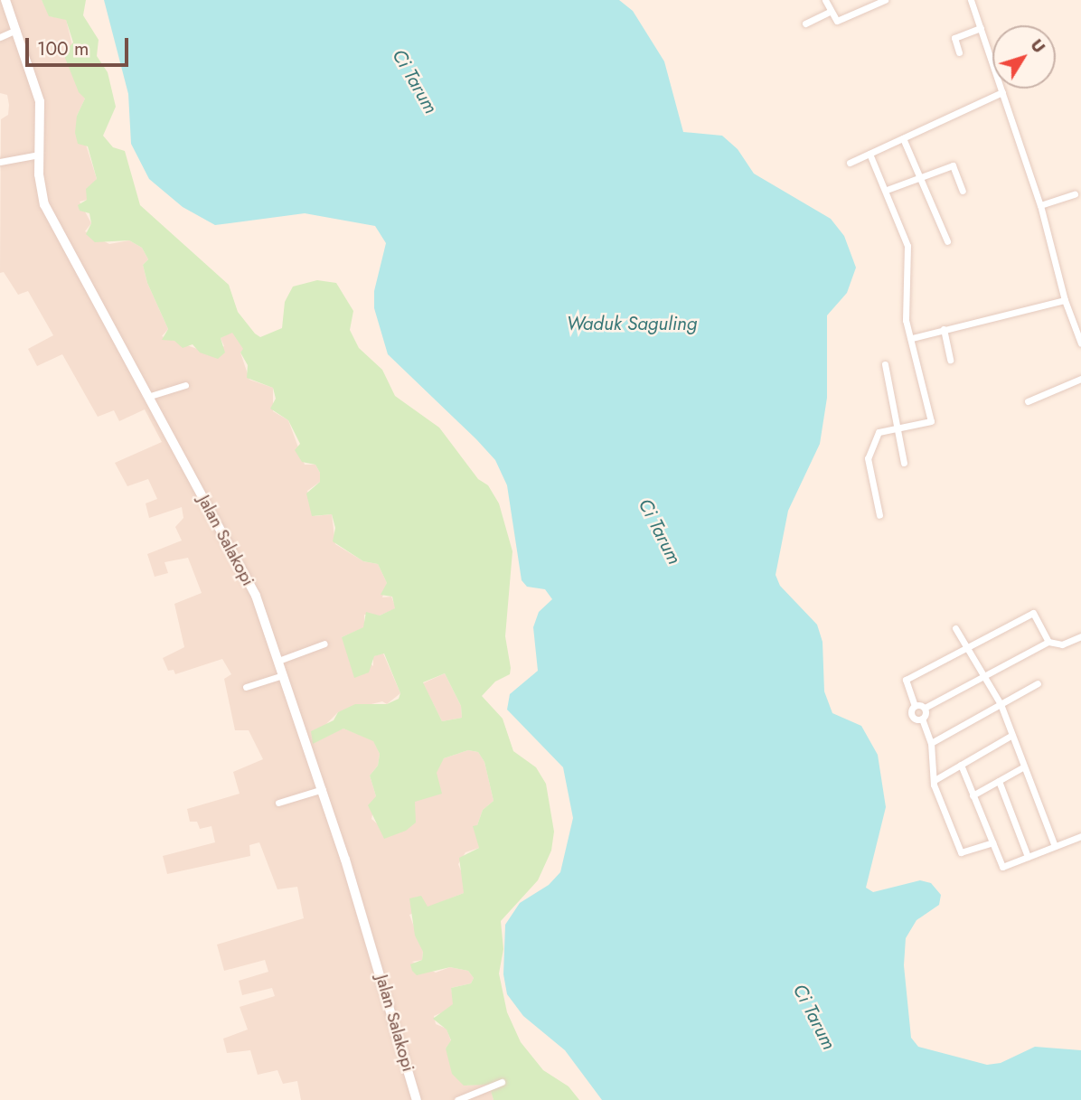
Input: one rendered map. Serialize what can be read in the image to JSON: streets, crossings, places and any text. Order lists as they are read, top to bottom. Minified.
{"streets":{"street":["Jalan Salakopi"]},"water":["Ci Tarum","Waduk Saguling"],"scale_bar":"100 m","north":"top right"}
